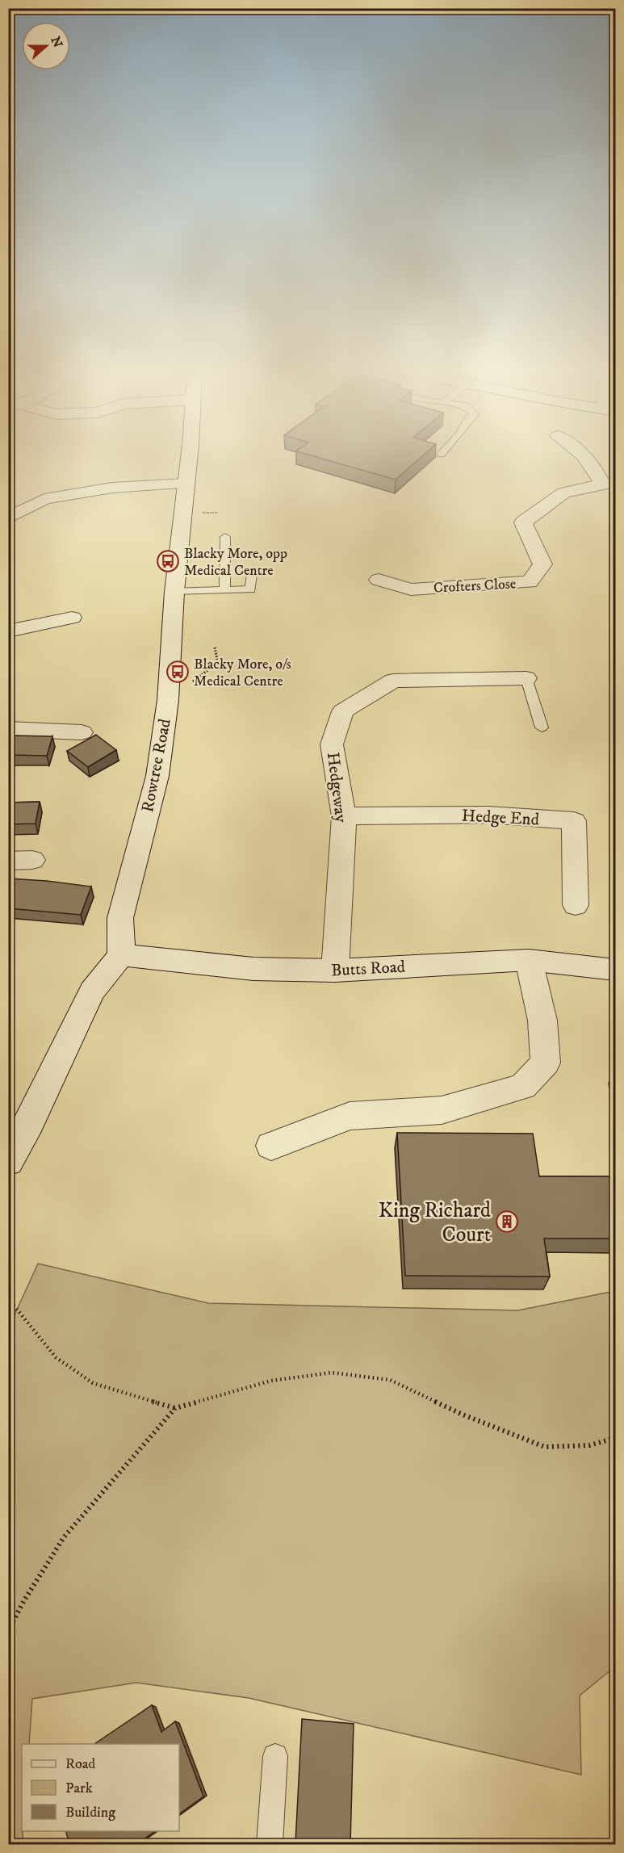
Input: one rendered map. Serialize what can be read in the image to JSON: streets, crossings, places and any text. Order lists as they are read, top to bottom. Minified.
{"streets":{"street":["Crofters Close","Rowtree Road","Hedgeway","Hedge End","Butts Road"]},"crossings":[["Rowtree Road","Butts Road"],["Hedgeway","Hedge End"],["Hedgeway","Butts Road"]],"places":{"bus stop":["Blacky More, opp Medical Centre","Blacky More, o/s Medical Centre"],"building":["King Richard Court"]},"legend":["Road","Park","Building"],"north":"right"}
